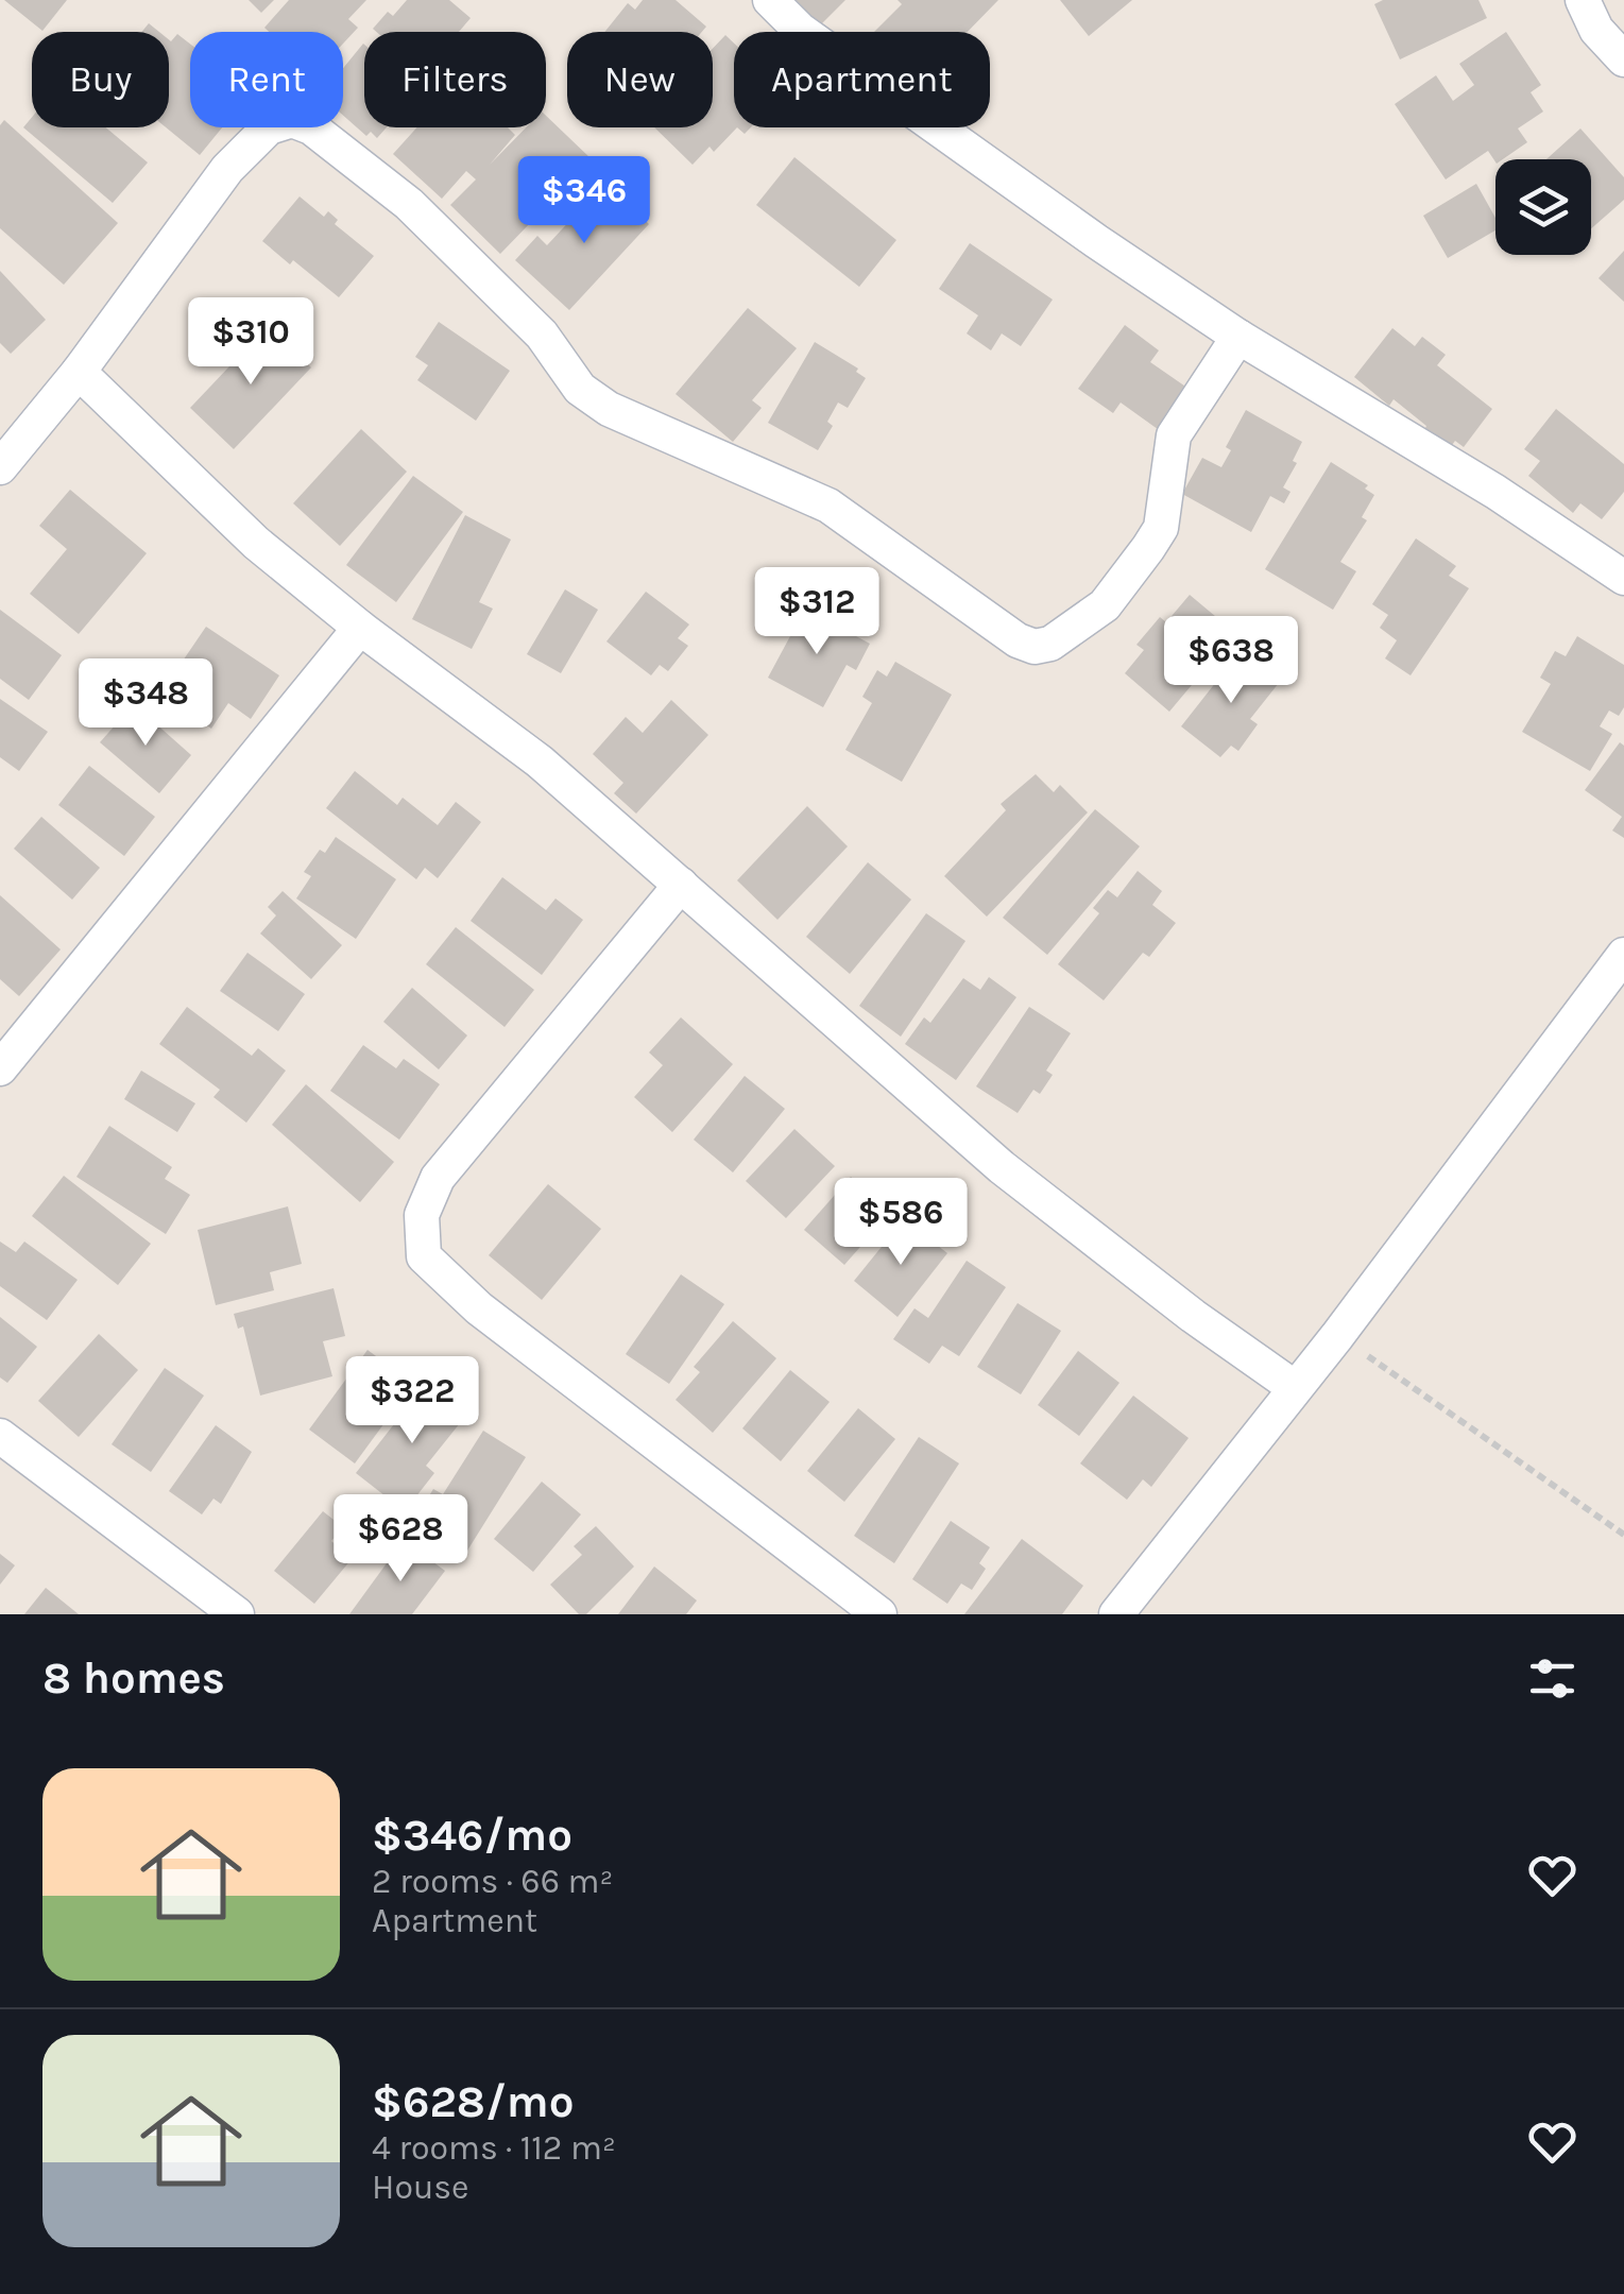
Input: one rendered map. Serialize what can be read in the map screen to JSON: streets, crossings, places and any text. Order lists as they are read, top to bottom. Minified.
{"page":{"chip":["Buy","Rent","Filters","New","Apartment"],"price":["$346","$310","$312","$638","$348","$586","$322","$628"],"heading":"8 homes","list":[{"name":"$346/mo","note":"2 rooms · 66 m² · Apartment"},{"name":"$628/mo","note":"4 rooms · 112 m² · House"}]}}
